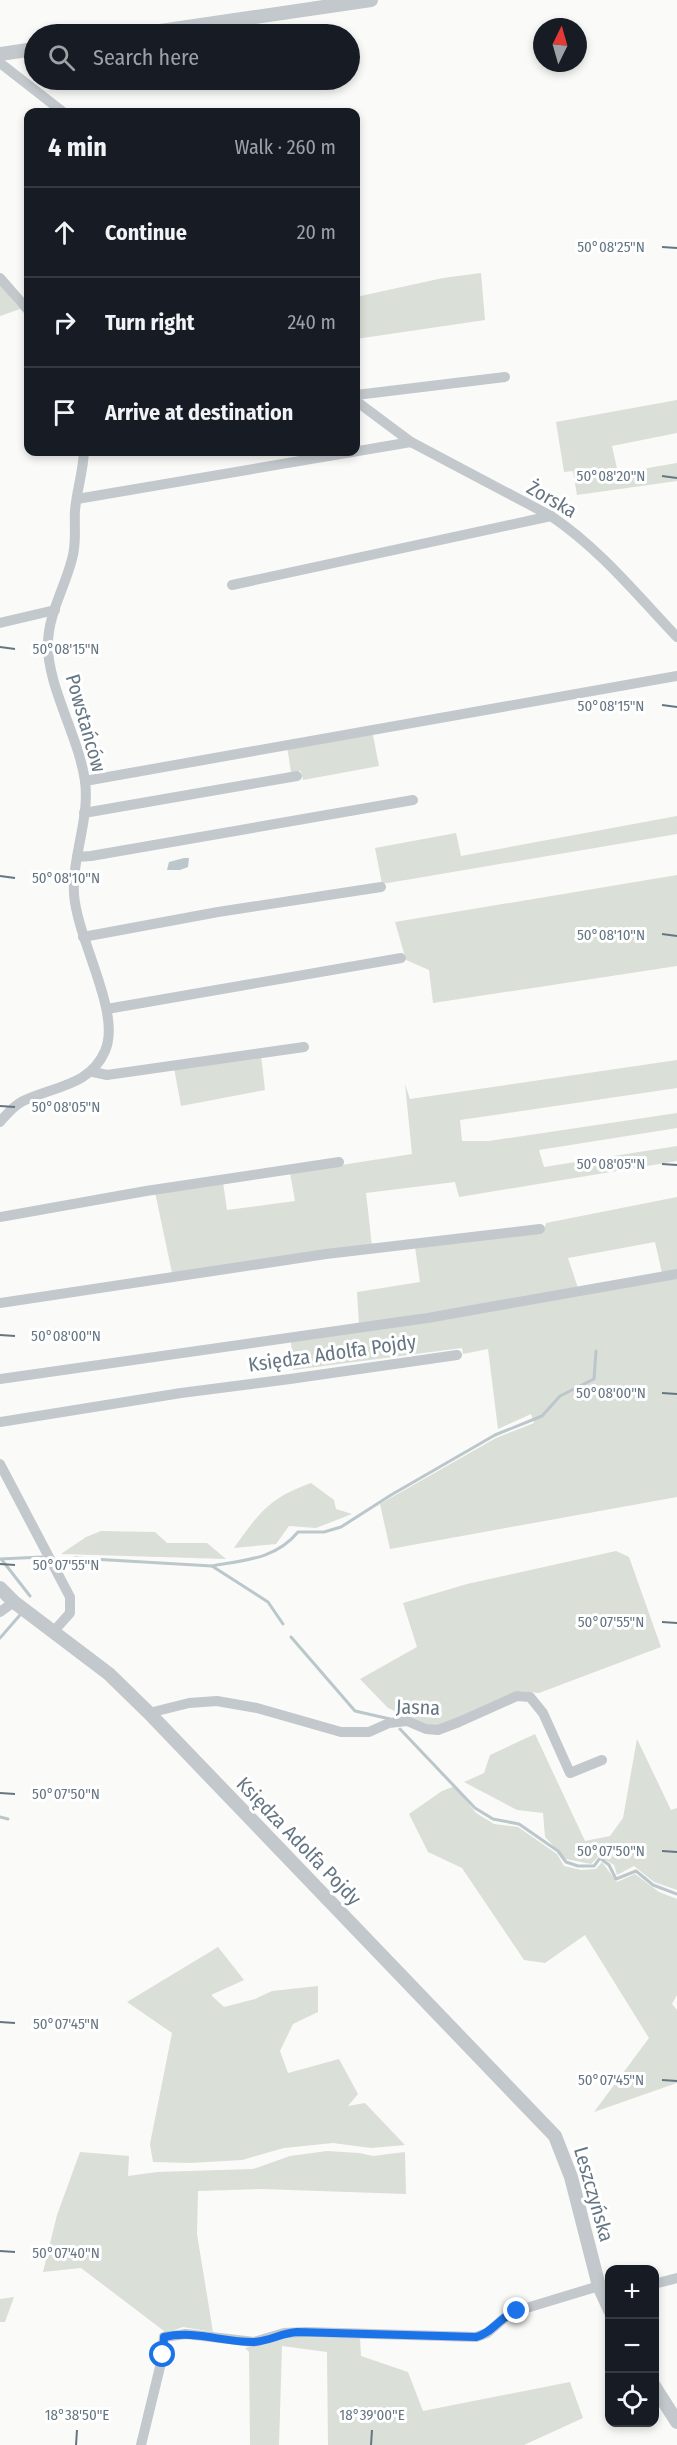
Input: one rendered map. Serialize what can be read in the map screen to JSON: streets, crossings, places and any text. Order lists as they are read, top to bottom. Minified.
{"streets":{"street":["Żorska","Powstańców","Księdza Adolfa Pojdy","Jasna","Leszczyńska"]},"crossings":[["Księdza Adolfa Pojdy","Jasna"],["Księdza Adolfa Pojdy","Leszczyńska"]],"north":"top","page":{"search":"Search here","heading":["4 min","Walk · 260 m"],"list":[["Continue","20 m"],["Turn right","240 m"],"Arrive at destination"],"map_buttons":["+","−"]},"coordinates":["50°08'25\"N","50°08'20\"N","50°08'15\"N","50°08'10\"N","50°08'05\"N","50°08'00\"N","50°07'55\"N","50°07'50\"N","50°07'45\"N","50°07'40\"N","18°38'50\"E","18°39'00\"E"]}
